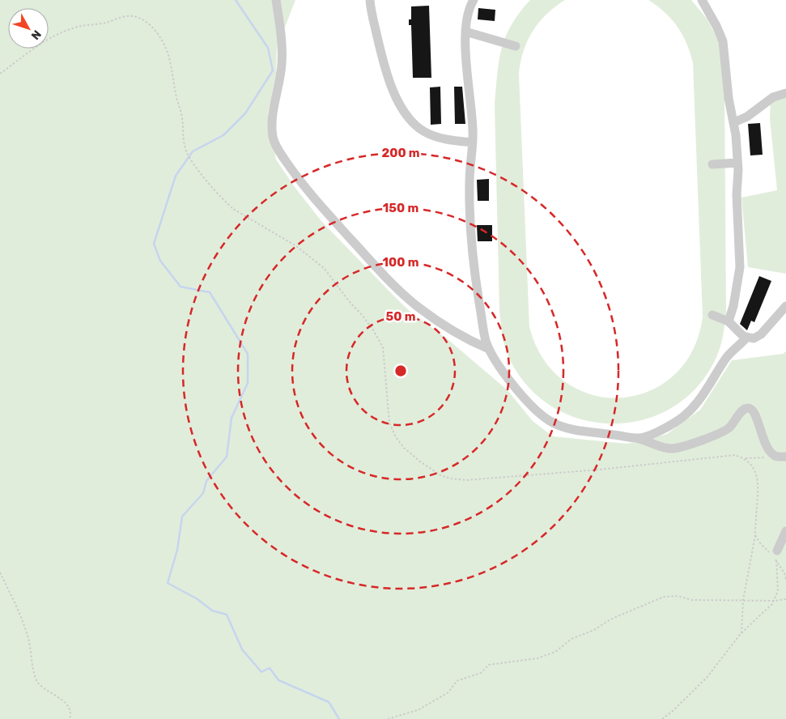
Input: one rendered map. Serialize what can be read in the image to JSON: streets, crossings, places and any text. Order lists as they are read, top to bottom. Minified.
{"north":"bottom right","rings":["200 m","150 m","100 m","50 m"]}
